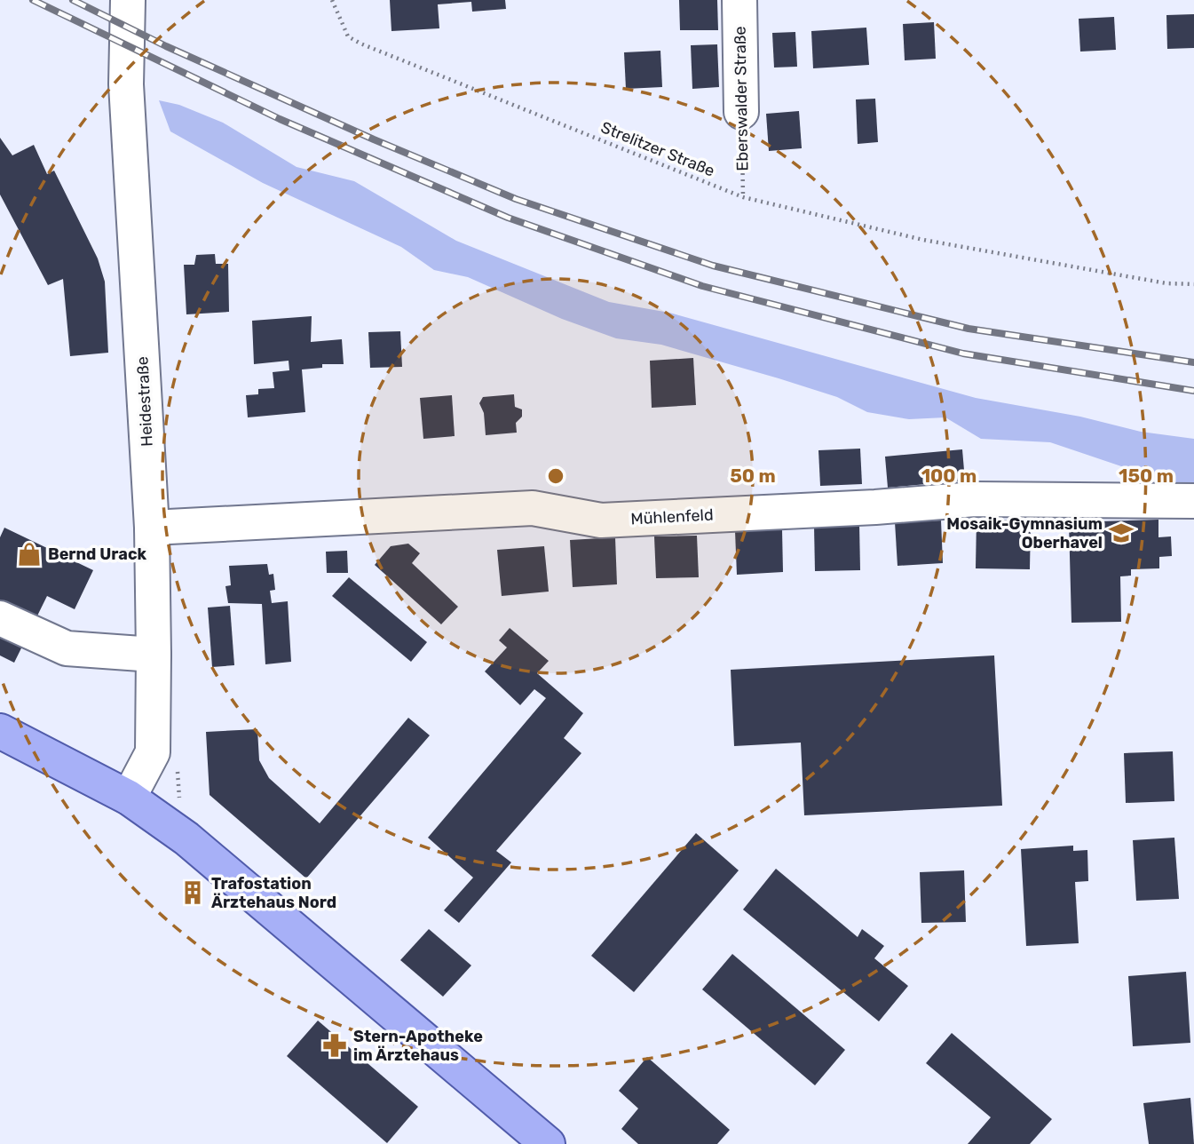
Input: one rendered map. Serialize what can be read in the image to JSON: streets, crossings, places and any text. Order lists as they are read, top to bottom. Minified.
{"streets":{"street":["Eberswalder Straße","Heidestraße","Mühlenfeld"],"path":["Strelitzer Straße"]},"crossings":[["Eberswalder Straße","Strelitzer Straße"],["Heidestraße","Mühlenfeld"]],"places":{"school or university":["Mosaik-Gymnasium Oberhavel"],"shop":["Bernd Urack"],"building":["Trafostation Ärztehaus Nord"],"pharmacy":["Stern-Apotheke im Ärztehaus"]},"rings":["50 m","100 m","150 m"]}
